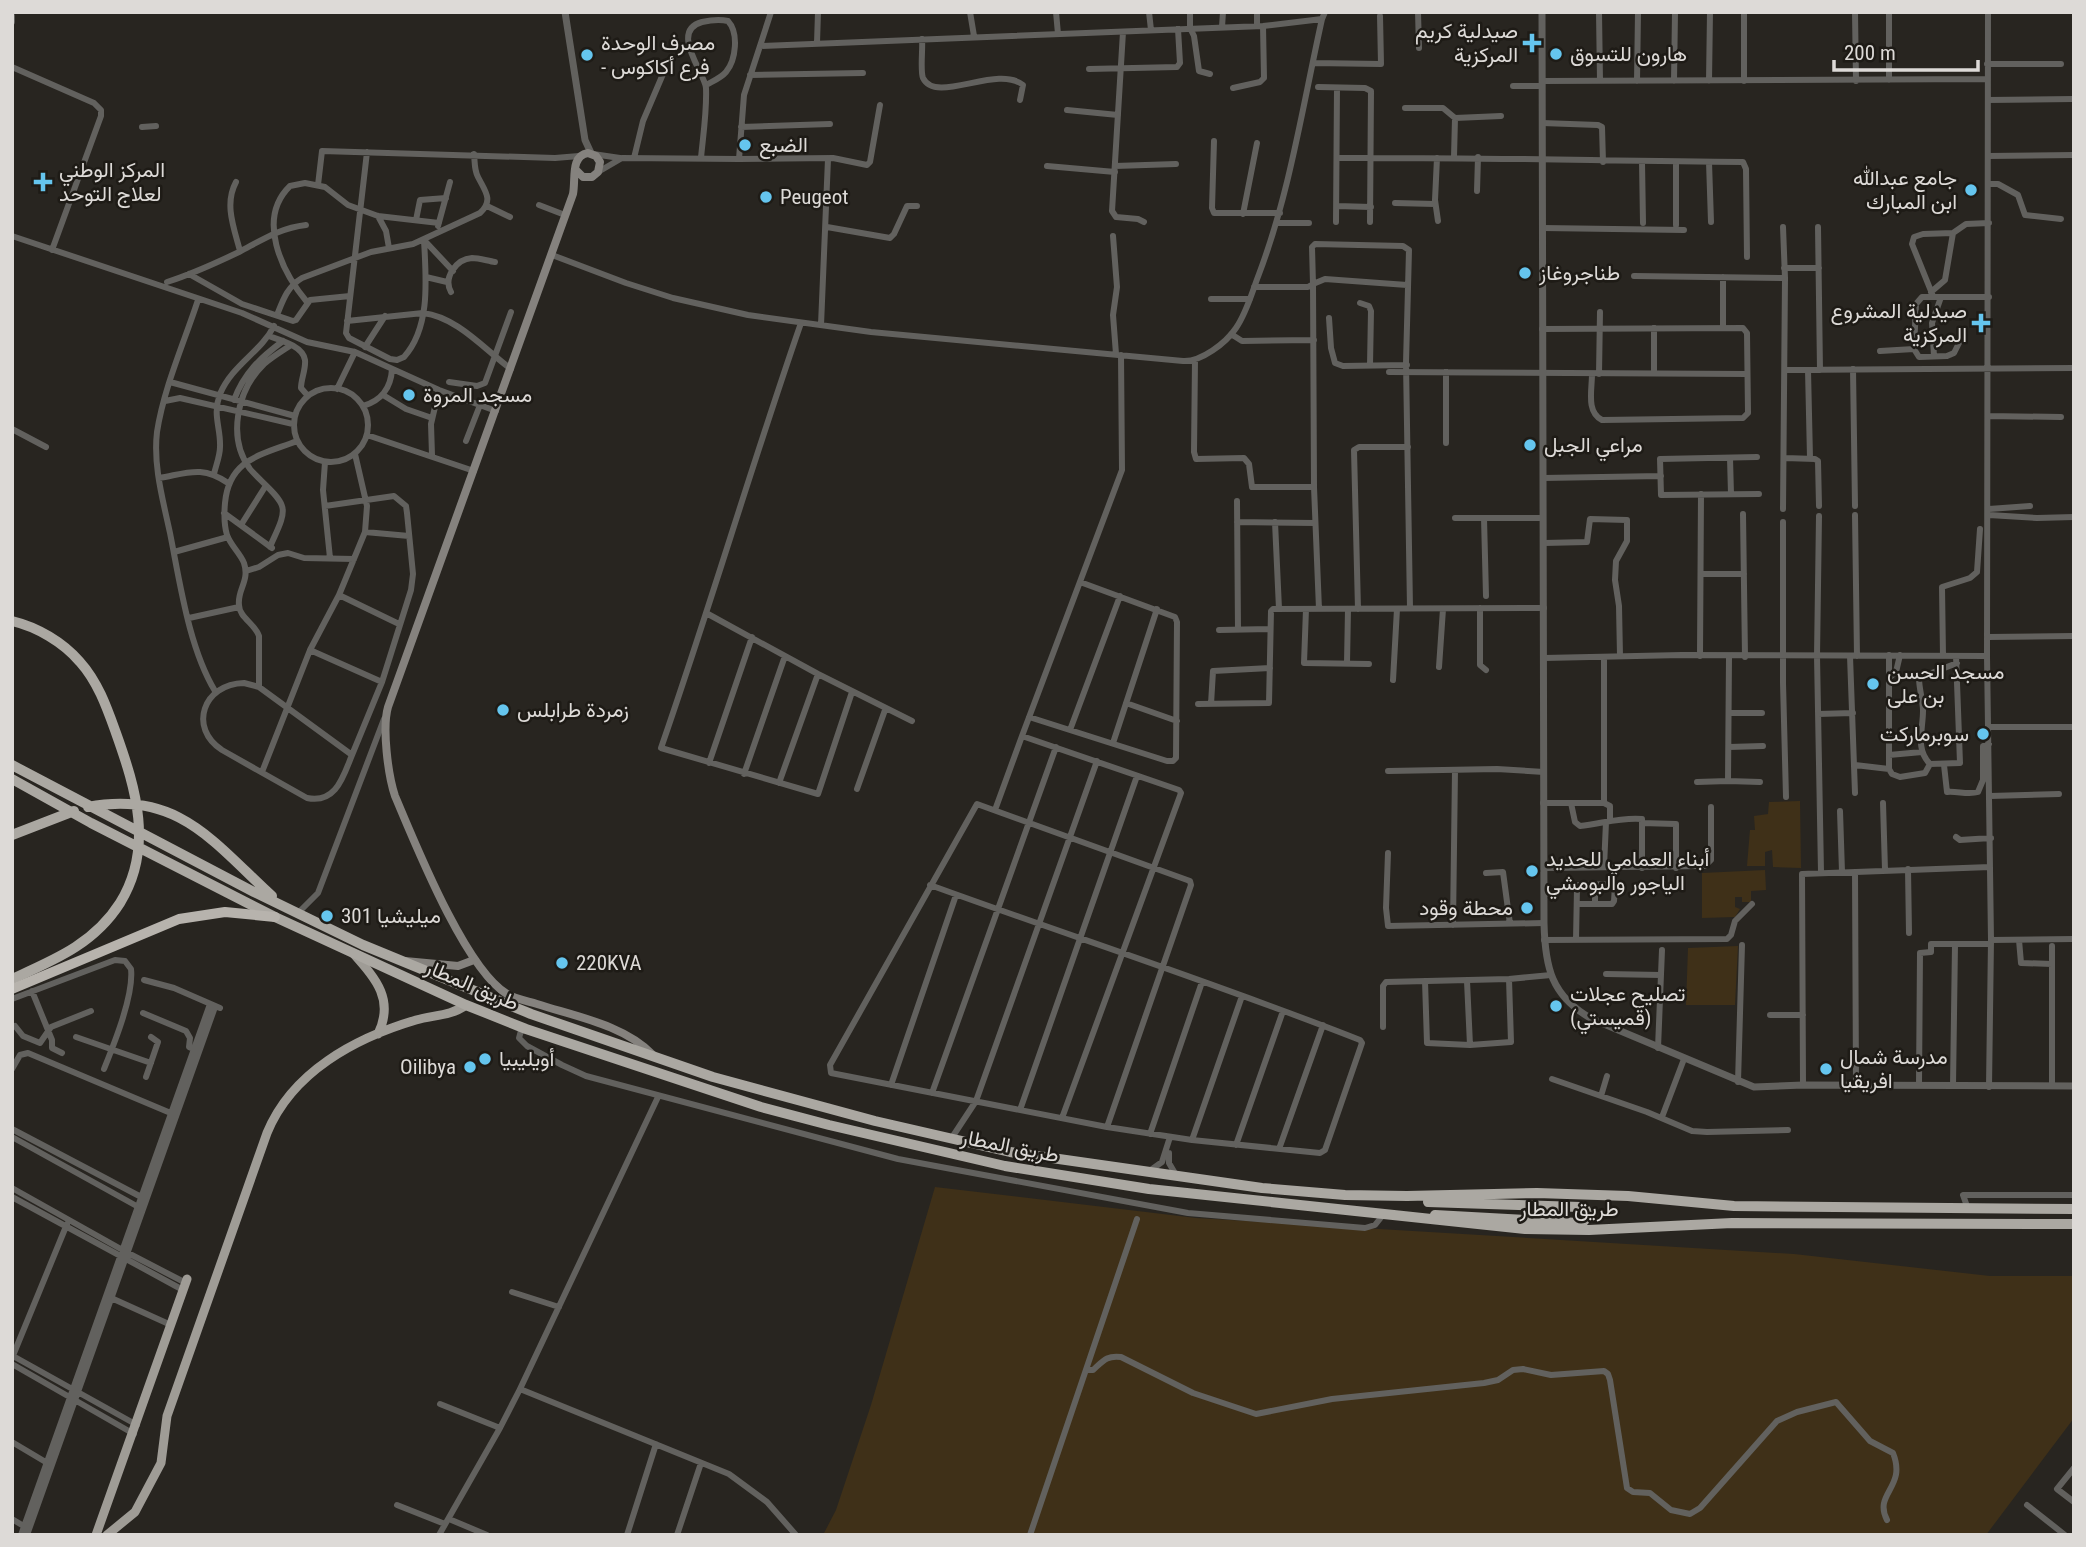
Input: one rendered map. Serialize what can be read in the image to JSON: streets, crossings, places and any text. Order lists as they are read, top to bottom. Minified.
{"streets":{"highway":["طريق المطار"]},"places":{"health":["صيدلية كريم المركزية","المركز الوطني لعلاج التوحد","صيدلية المشروع المركزية"],"other":["هارون للتسوق","مصرف الوحدة - فرع أكاكوس","الضبع","جامع عبدالله ابن المبارك","Peugeot","طناجروغاز","مسجد المروة","مراعي الجبل","مسجد الحسن بن على","زمردة طرابلس","سوبرماركت","أبناء العمامي للحديد الياجور والبومشي","محطة وقود","ميليشيا 301","220KVA","تصليح عجلات (قميستي)","أويليبيا","Oilibya","مدرسة شمال افريقيا"]},"scale_bar":"200 m"}
